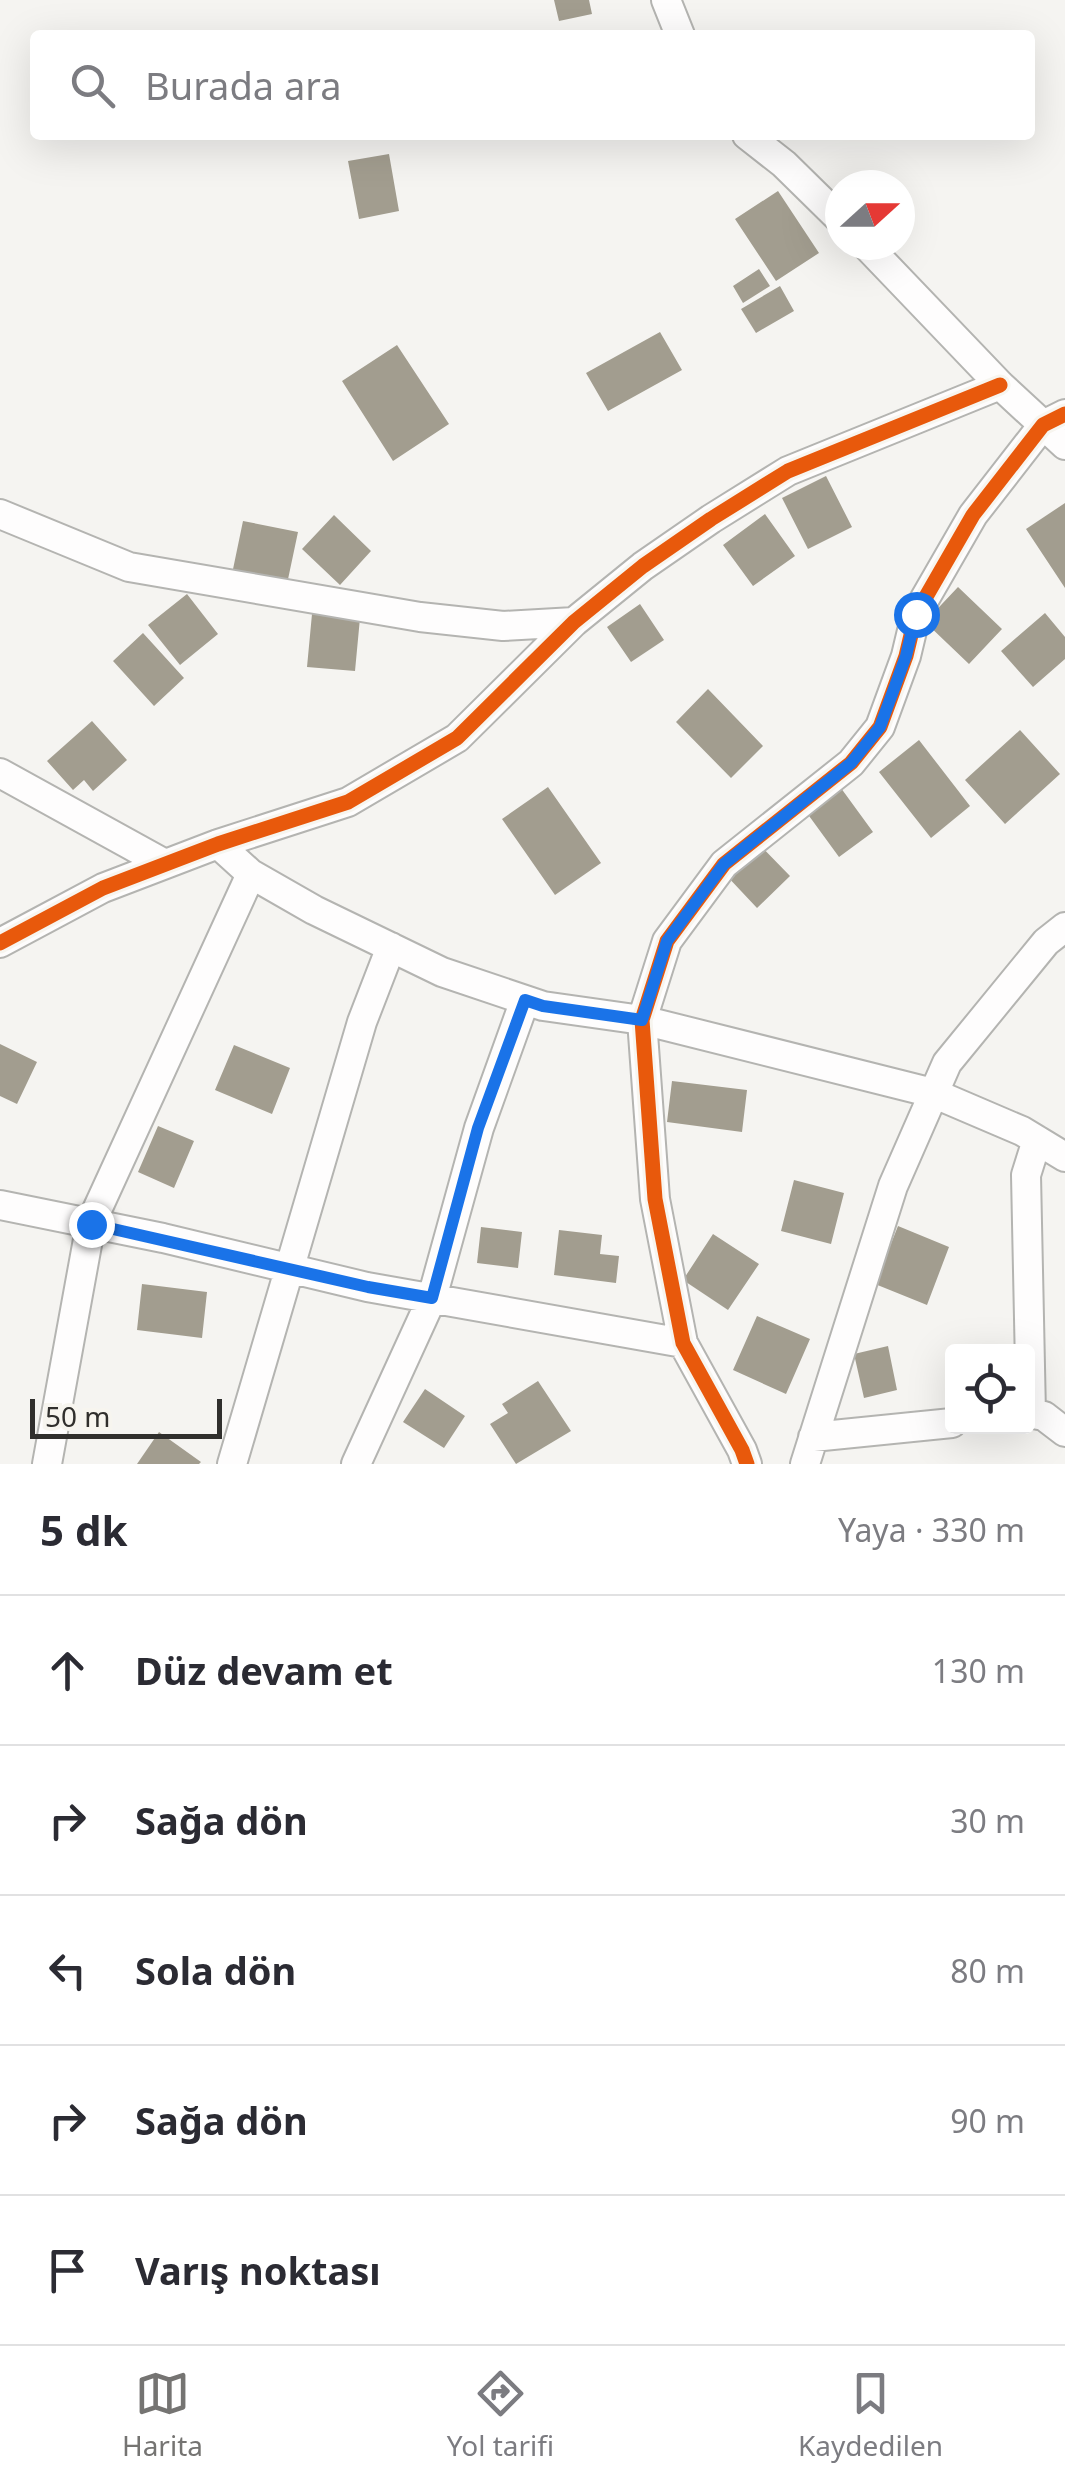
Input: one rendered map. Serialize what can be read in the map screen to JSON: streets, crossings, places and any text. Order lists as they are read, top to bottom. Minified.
{"scale_bar":"50 m","north":"right","page":{"search":"Burada ara","scale":"50 m","heading":["5 dk","Yaya · 330 m"],"list":[["Düz devam et","130 m"],["Sağa dön","30 m"],["Sola dön","80 m"],["Sağa dön","90 m"],"Varış noktası"],"nav":["Harita","Yol tarifi","Kaydedilen"]}}
